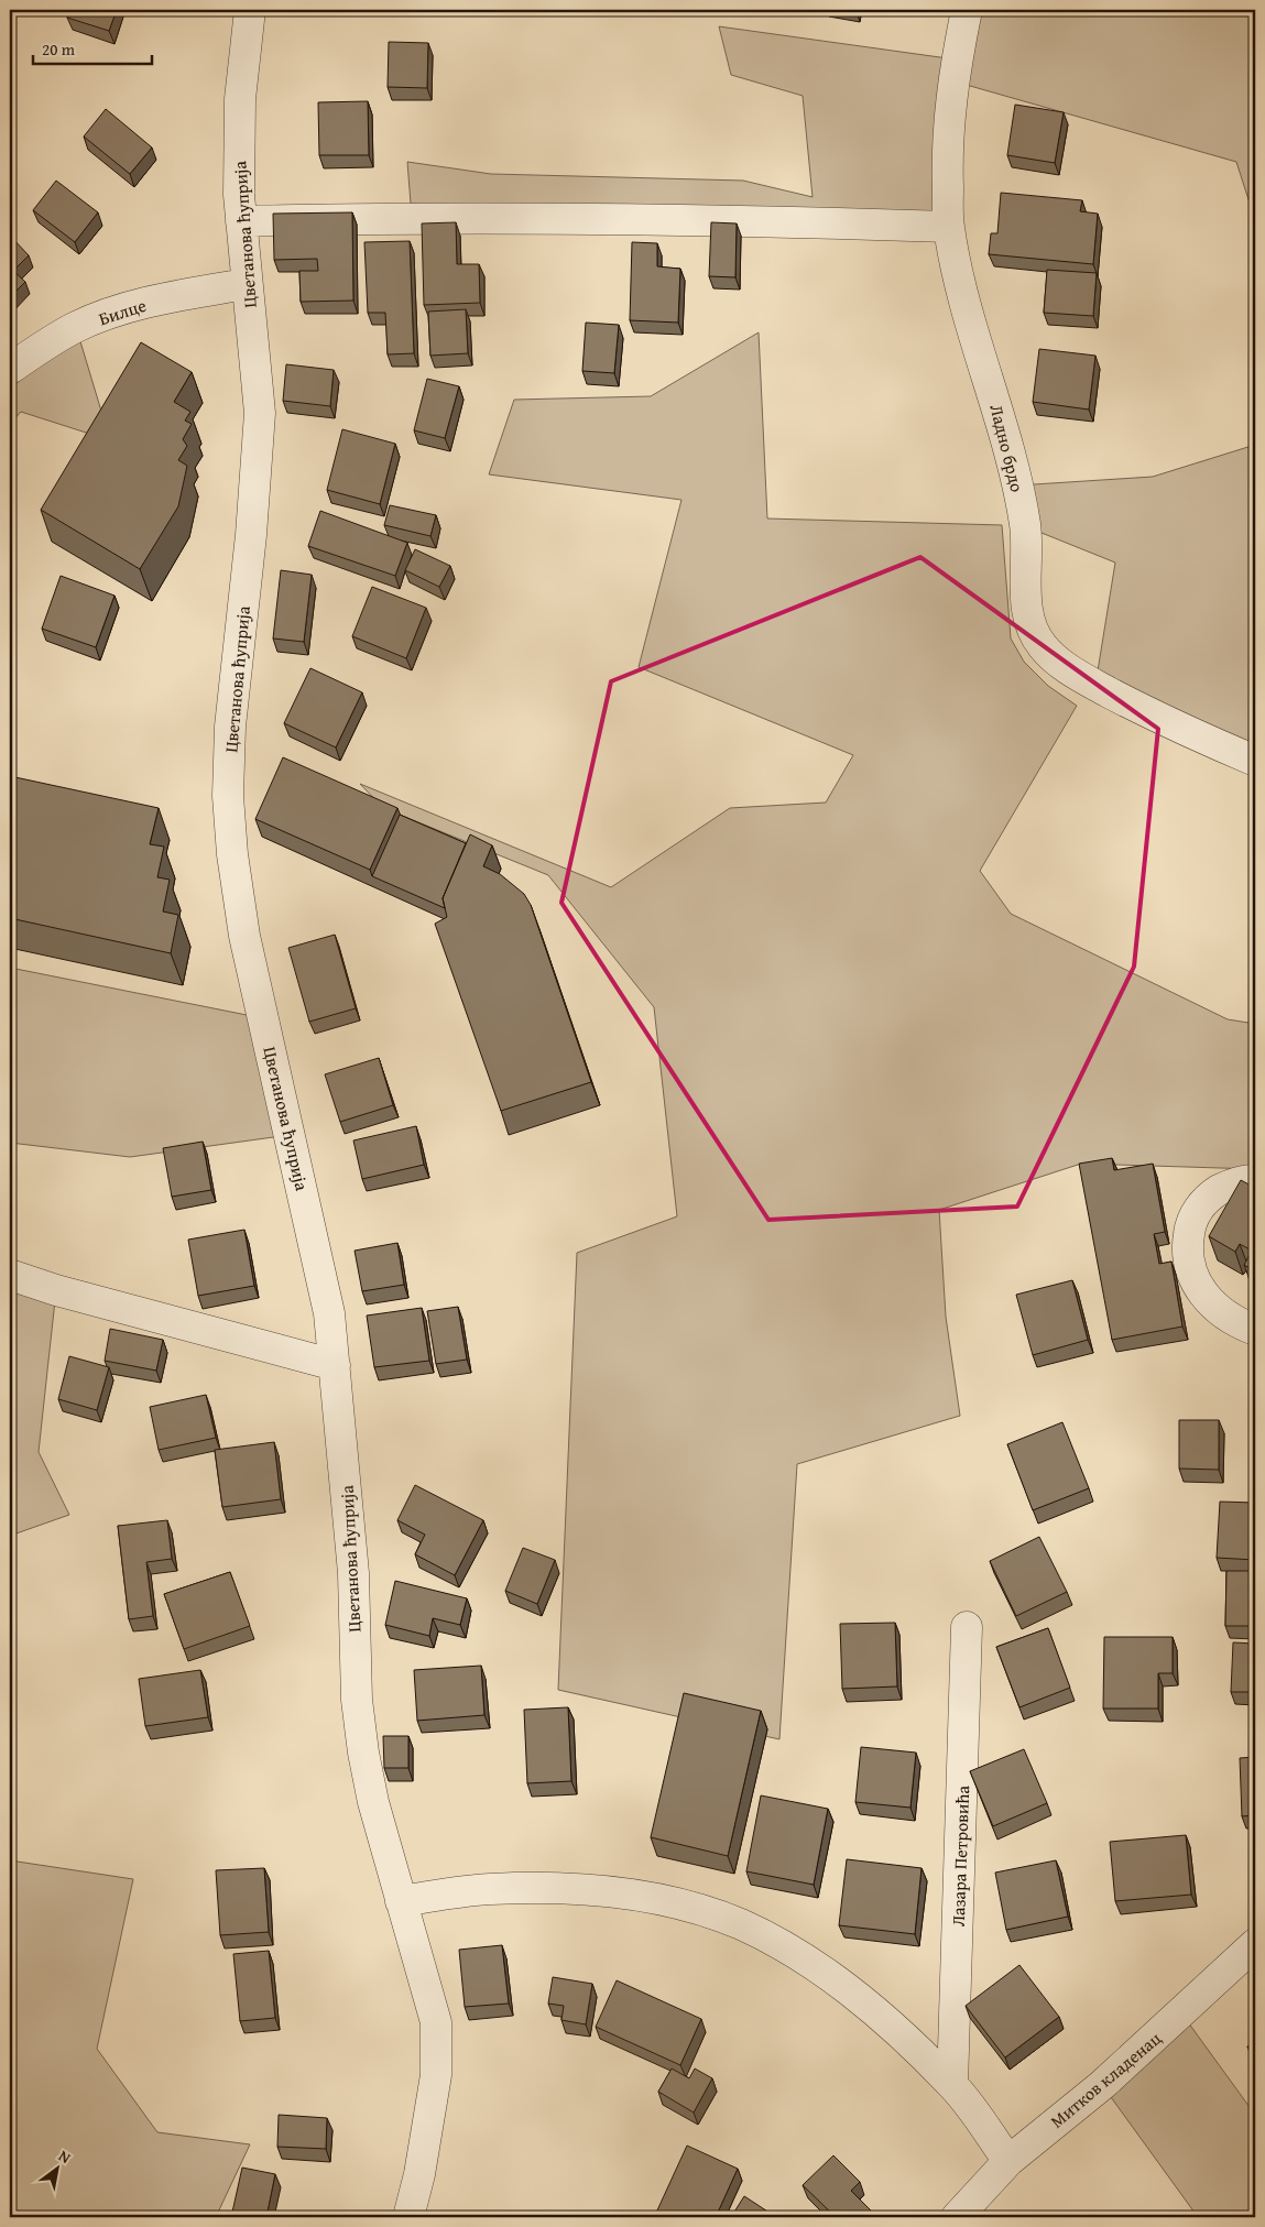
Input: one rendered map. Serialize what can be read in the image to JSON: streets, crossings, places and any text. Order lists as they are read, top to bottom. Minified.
{"streets":{"street":["Цветанова ћуприја","Билце","Ладно брдо","Лазара Петровића","Митков кладенац"]},"crossings":[["Цветанова ћуприја","Билце"]],"scale_bar":"20 m","north":"top right"}
